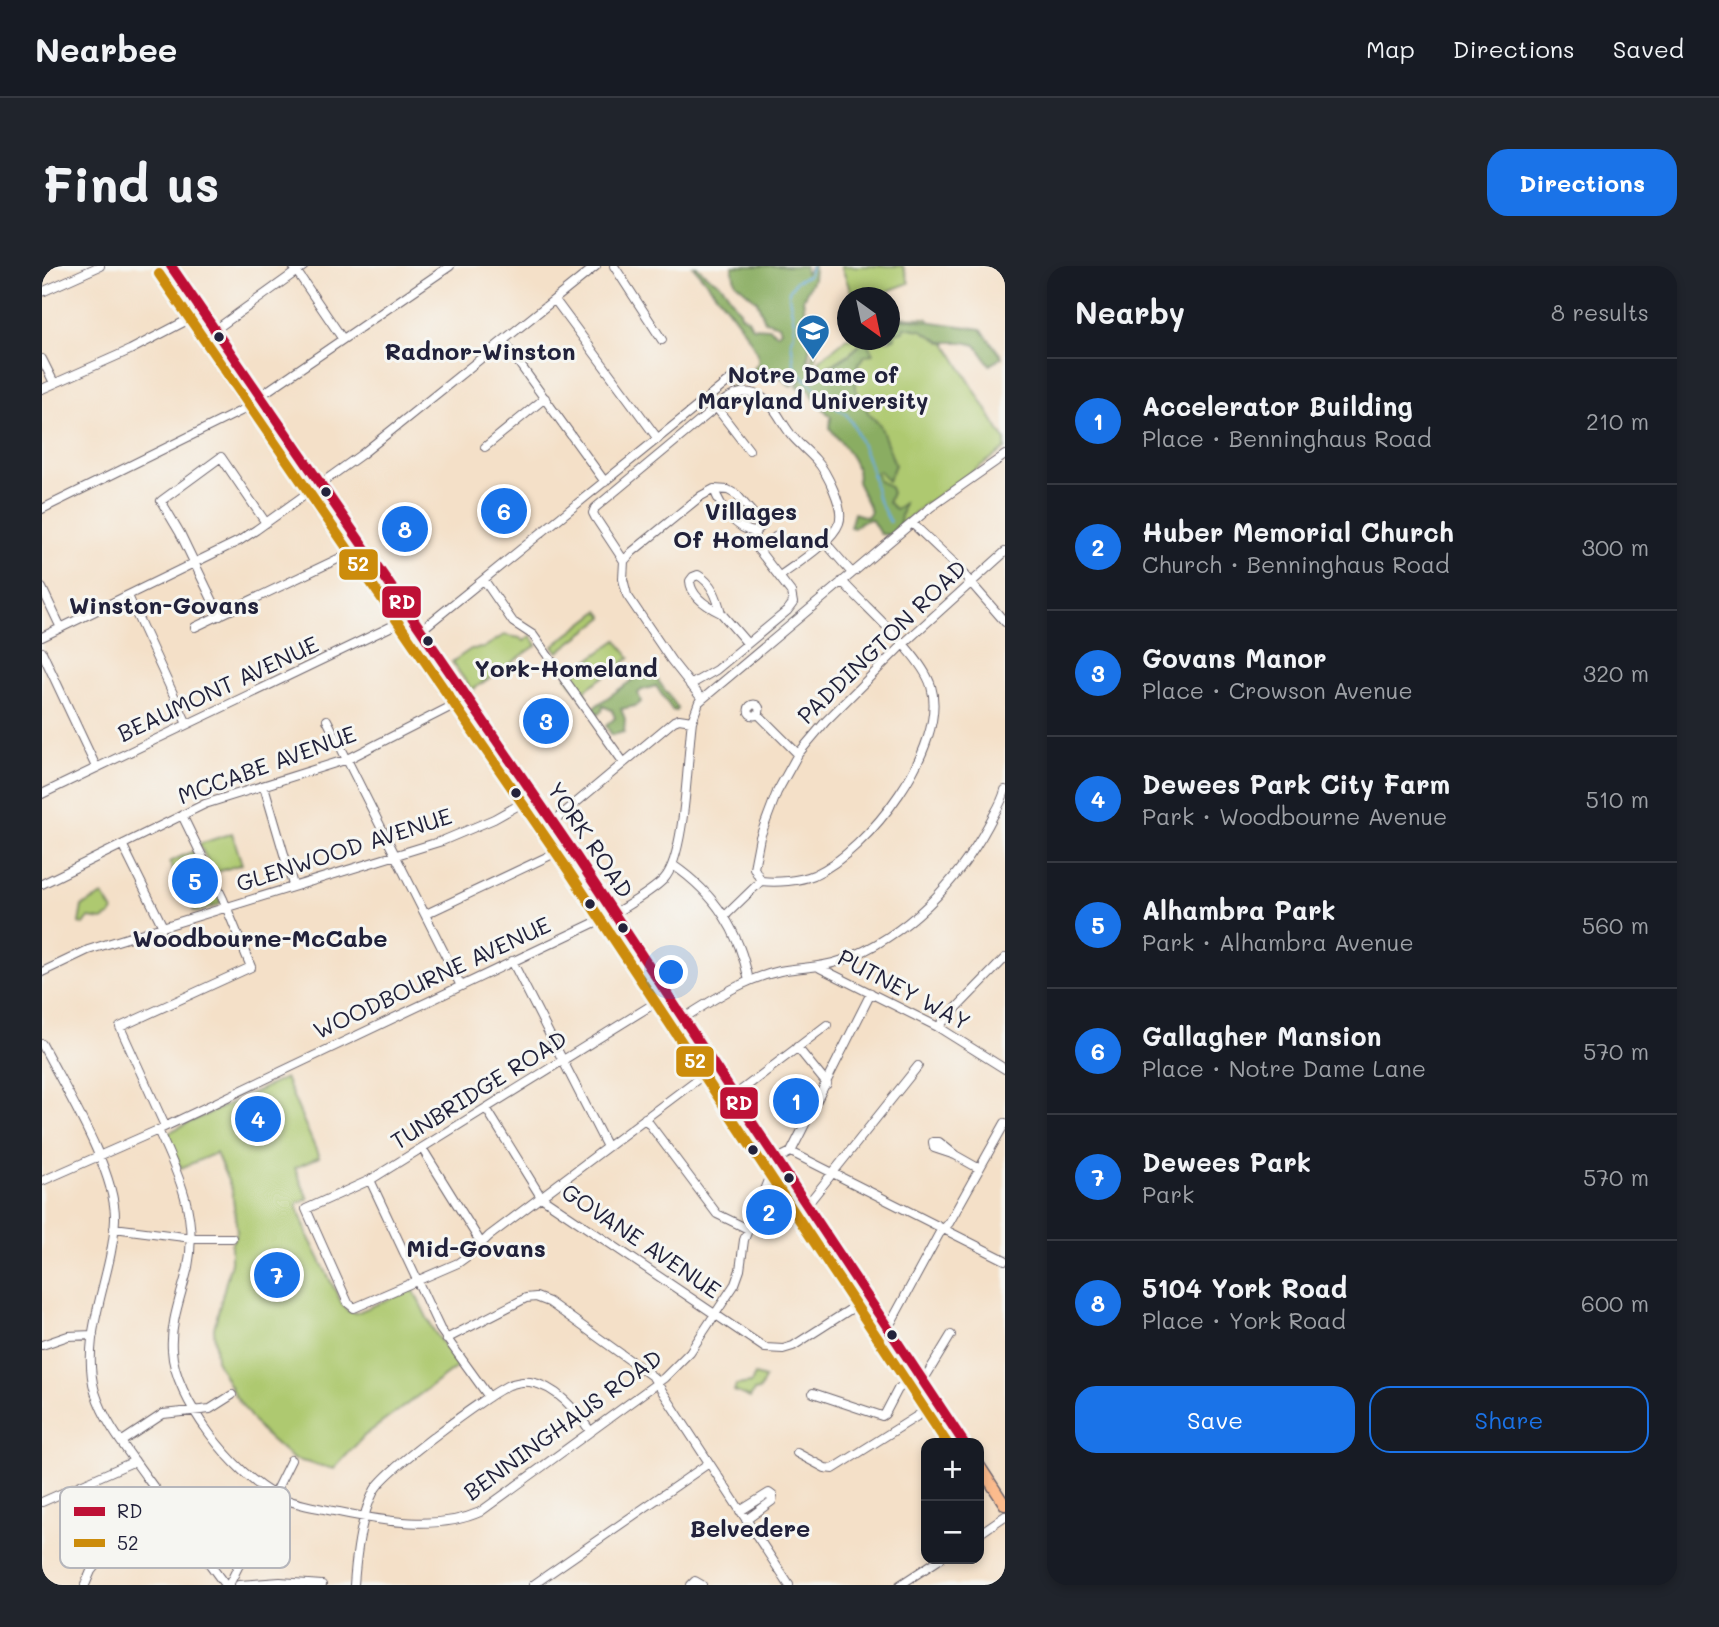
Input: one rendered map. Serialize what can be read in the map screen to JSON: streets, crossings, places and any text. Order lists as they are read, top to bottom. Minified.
{"streets":{"main road":["YORK ROAD"],"street":["PADDINGTON ROAD","BEAUMONT AVENUE","MCCABE AVENUE","GLENWOOD AVENUE","WOODBOURNE AVENUE","PUTNEY WAY","TUNBRIDGE ROAD","GOVANE AVENUE","BENNINGHAUS ROAD"]},"crossings":[["BEAUMONT AVENUE","YORK ROAD"],["MCCABE AVENUE","YORK ROAD"],["YORK ROAD","GLENWOOD AVENUE"],["YORK ROAD","WOODBOURNE AVENUE"],["YORK ROAD","TUNBRIDGE ROAD"],["YORK ROAD","GOVANE AVENUE"],["YORK ROAD","BENNINGHAUS ROAD"],["GLENWOOD AVENUE","BENNINGHAUS ROAD"],["WOODBOURNE AVENUE","BENNINGHAUS ROAD"],["TUNBRIDGE ROAD","GOVANE AVENUE"],["GOVANE AVENUE","BENNINGHAUS ROAD"]],"districts":["Radnor-Winston","Villages Of Homeland","Winston-Govans","York-Homeland","Woodbourne-McCabe","Mid-Govans","Belvedere"],"places":{"school or university":["Notre Dame of Maryland University"]},"lines":["transit line RD","transit line 52"],"legend":["RD","52"],"north":"bottom right","page":{"header":"Nearbee","nav":["Map","Directions","Saved"],"buttons":["Directions",["Save","Share"]],"title":"Find us","heading":["Nearby","8 results"],"list":[{"mark":"1","name":"Accelerator Building","note":"Place · Benninghaus Road","value":"210 m"},{"mark":"2","name":"Huber Memorial Church","note":"Church · Benninghaus Road","value":"300 m"},{"mark":"3","name":"Govans Manor","note":"Place · Crowson Avenue","value":"320 m"},{"mark":"4","name":"Dewees Park City Farm","note":"Park · Woodbourne Avenue","value":"510 m"},{"mark":"5","name":"Alhambra Park","note":"Park · Alhambra Avenue","value":"560 m"},{"mark":"6","name":"Gallagher Mansion","note":"Place · Notre Dame Lane","value":"570 m"},{"mark":"7","name":"Dewees Park","note":"Park","value":"570 m"},{"mark":"8","name":"5104 York Road","note":"Place · York Road","value":"600 m"}],"pins":["6","8","3","5","1","4","2","7"],"map_buttons":["+","−"]}}
